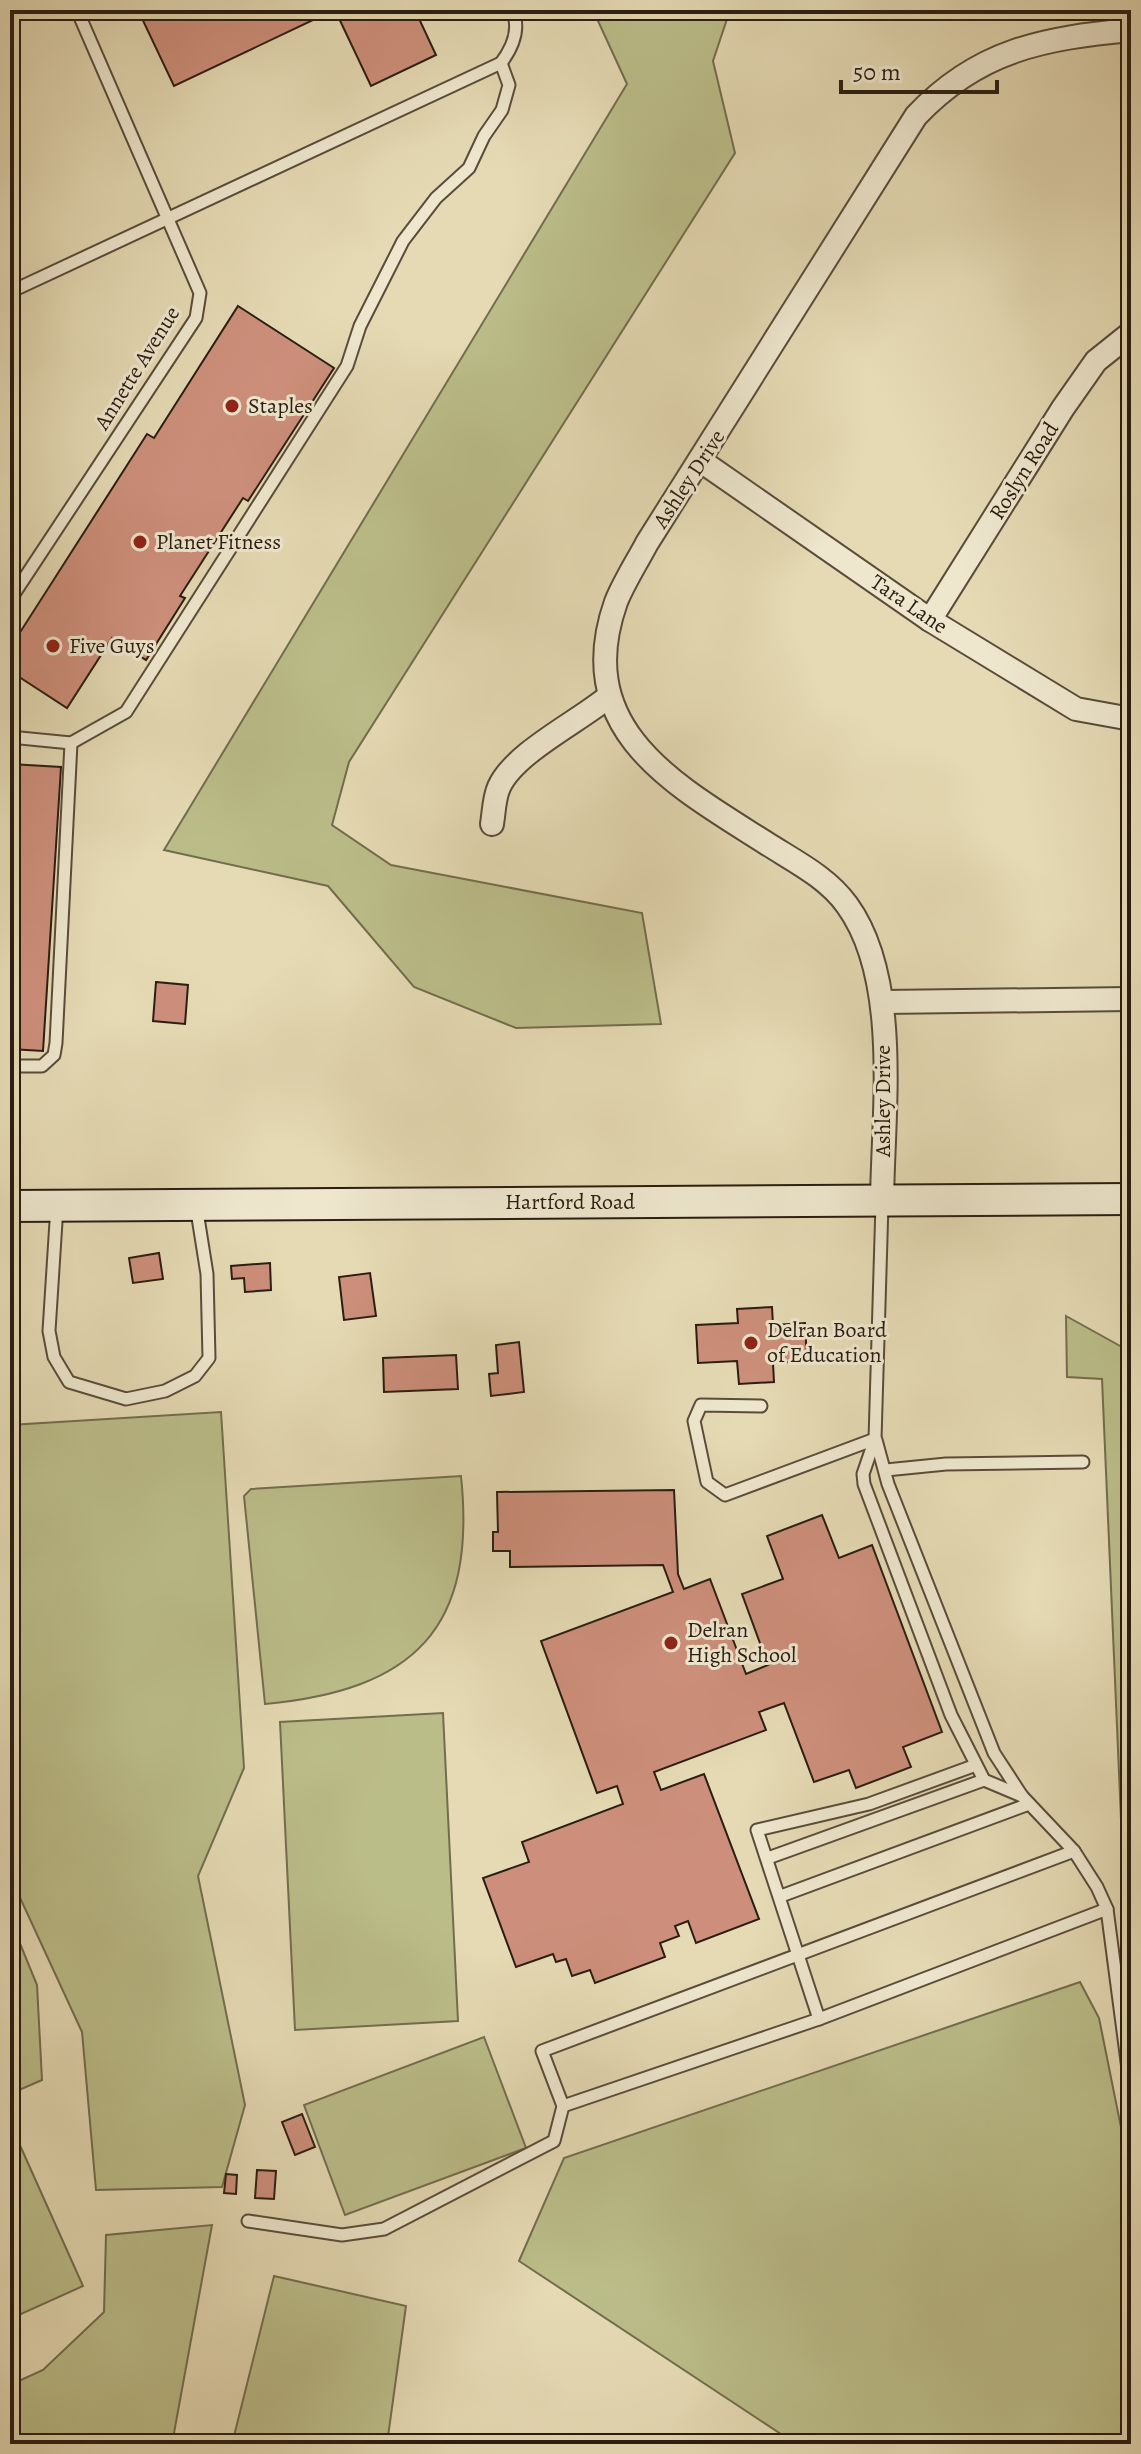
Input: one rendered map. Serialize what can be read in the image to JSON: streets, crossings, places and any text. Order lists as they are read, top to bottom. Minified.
{"streets":{"main road":["Hartford Road"],"street":["Roslyn Road","Ashley Drive","Tara Lane"],"lane":["Annette Avenue"]},"crossings":[["Roslyn Road","Tara Lane"],["Ashley Drive","Tara Lane"],["Ashley Drive","Hartford Road"]],"places":["Staples","Planet Fitness","Five Guys","Delran Board of Education","Delran High School"],"scale_bar":"50 m"}
